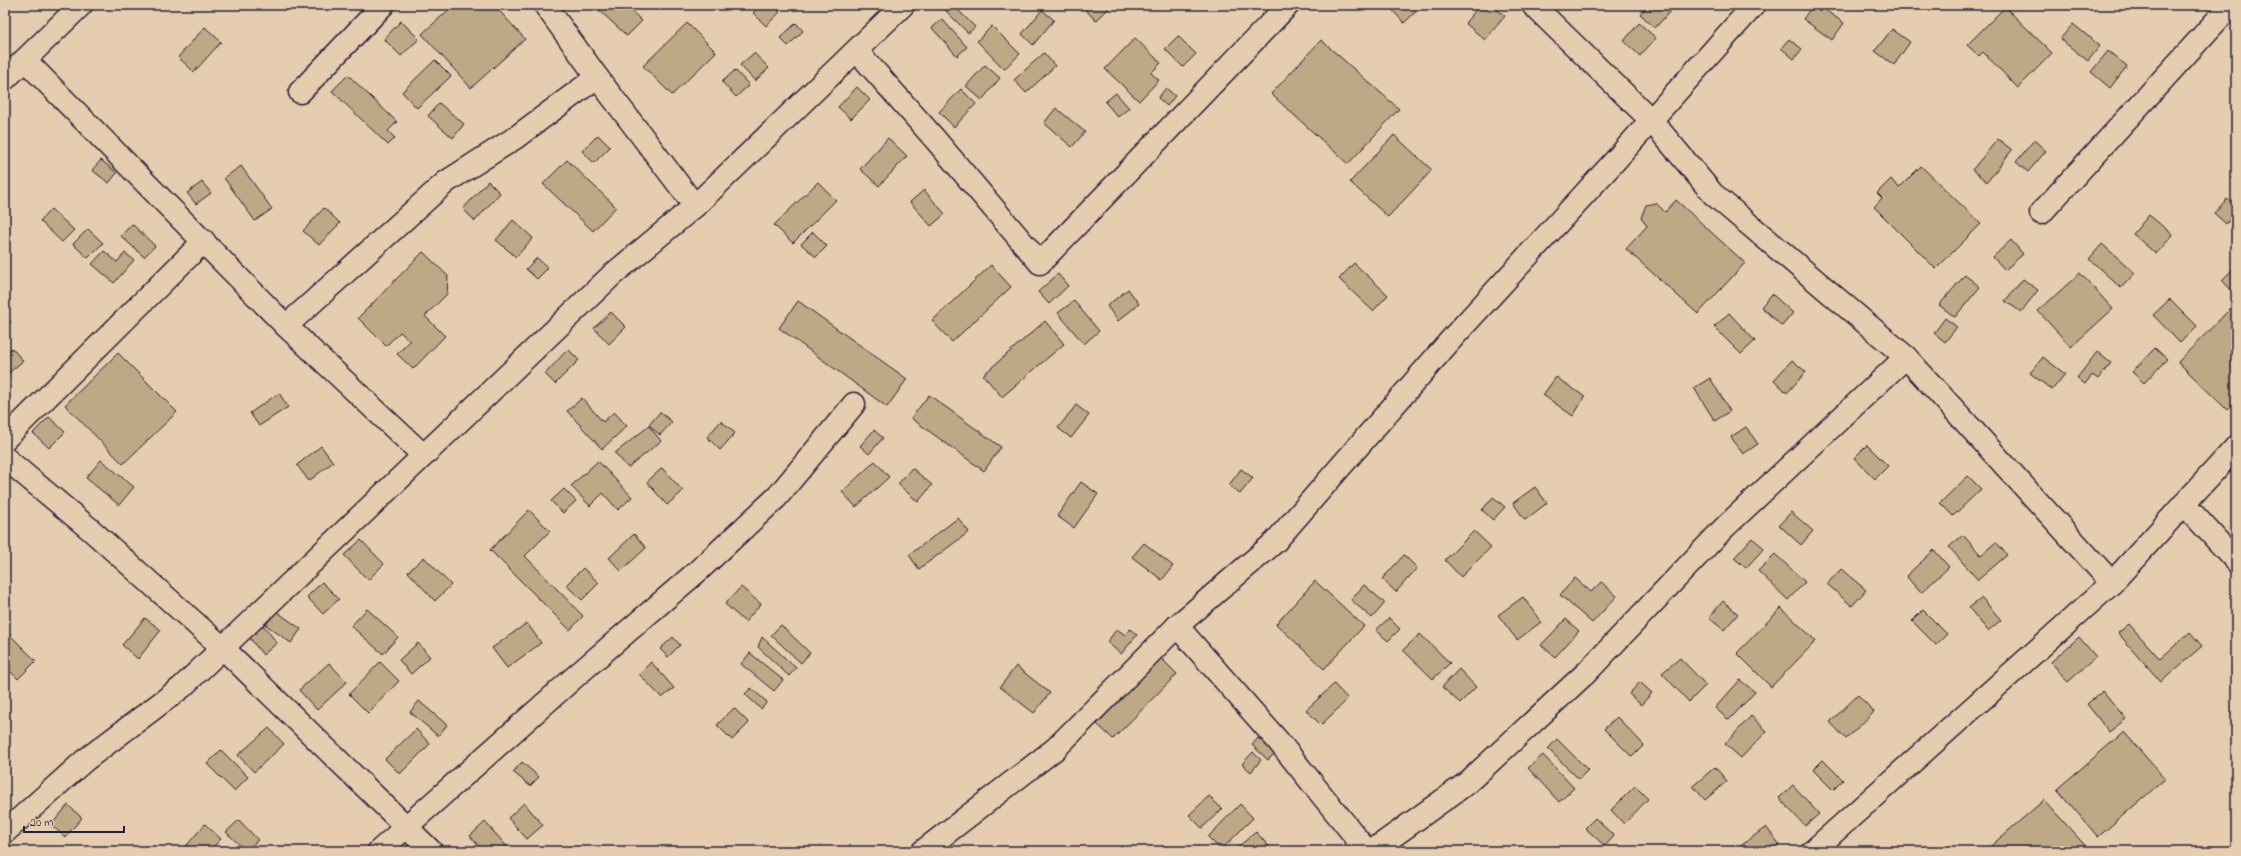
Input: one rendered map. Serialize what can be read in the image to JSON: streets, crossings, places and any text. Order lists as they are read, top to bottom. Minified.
{"scale_bar":"20 m"}
